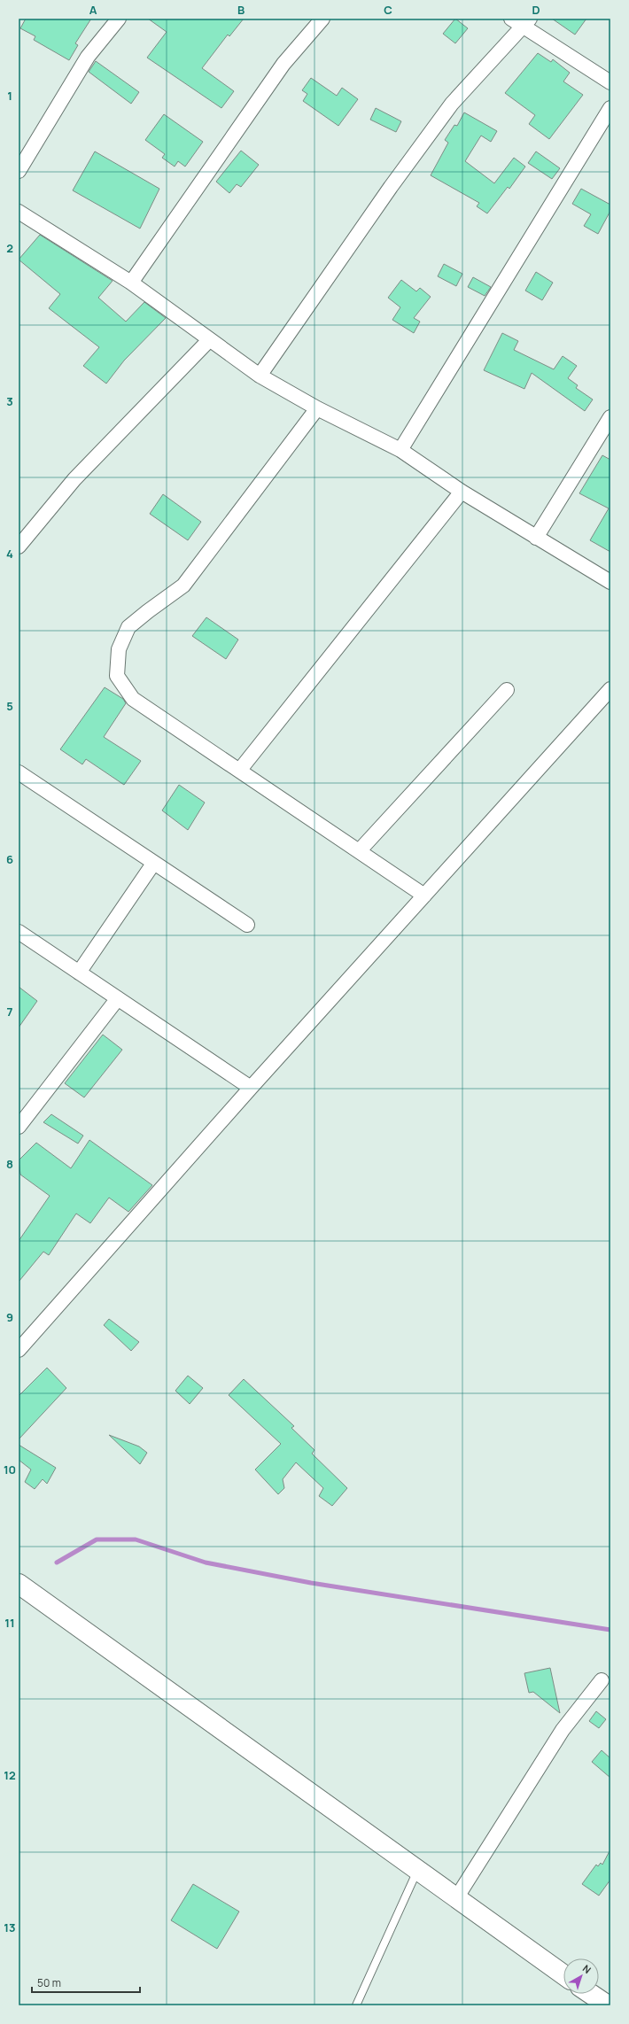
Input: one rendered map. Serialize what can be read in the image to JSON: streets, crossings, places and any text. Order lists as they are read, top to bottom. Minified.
{"scale_bar":"50 m","north":"top right","grid":{"columns":["A","B","C","D"],"rows":["1","2","3","4","5","6","7","8","9","10","11","12","13"]}}
